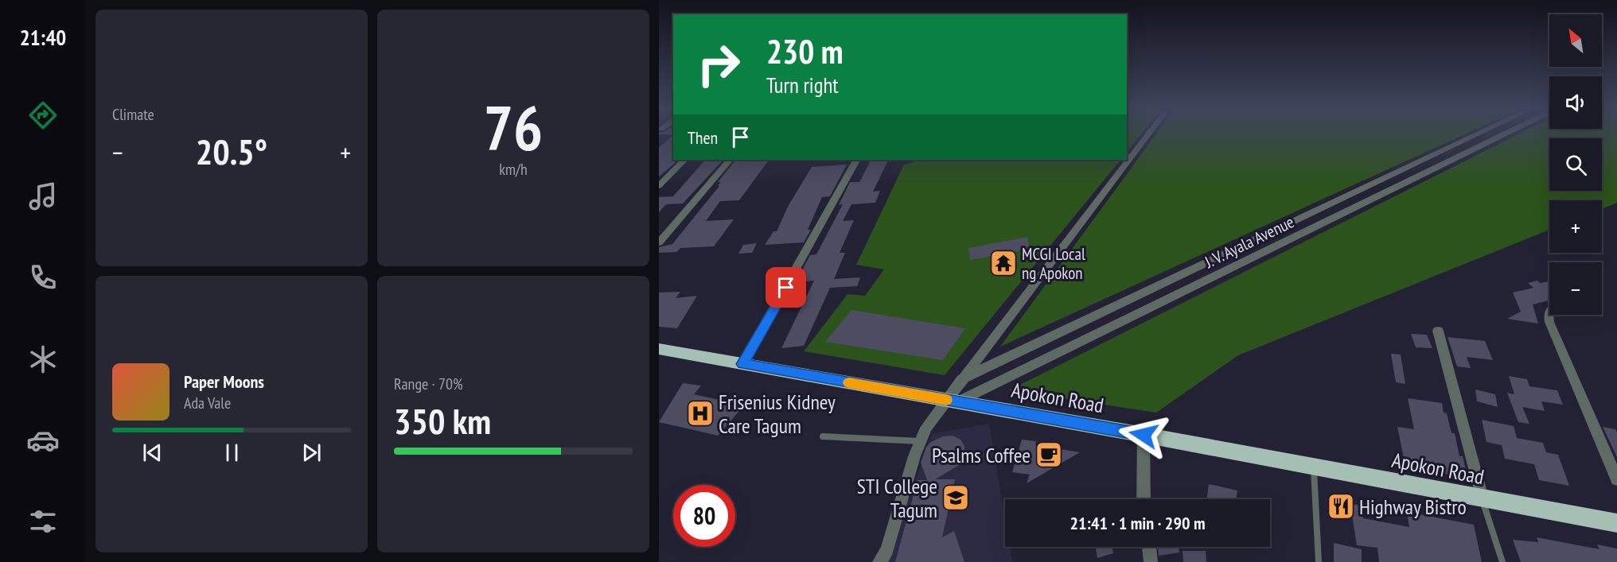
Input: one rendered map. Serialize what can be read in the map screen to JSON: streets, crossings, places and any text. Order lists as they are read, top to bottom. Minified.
{"streets":{"highway":["Apokon Road"],"street":["J. V. Ayala Avenue"]},"crossings":[["J. V. Ayala Avenue","Apokon Road"]],"places":{"temple":["MCGI Local ng Apokon"],"hospital":["Frisenius Kidney Care Tagum"],"cafe":["Psalms Coffee"],"school or university":["STI College Tagum"],"restaurant":["Highway Bistro"]},"north":"top left","page":{"tabs":"21:40","tile":["Climate",["76","km/h"],["Range · 70%","350 km"]],"map_buttons":["+","−"],"turn":["230 m","Turn right"],"then":"Then","heat":["−","20.5°","+"],"song":["Paper Moons","Ada Vale"],"limit":"80","trip":"21:41 · 1 min · 290 m"}}
